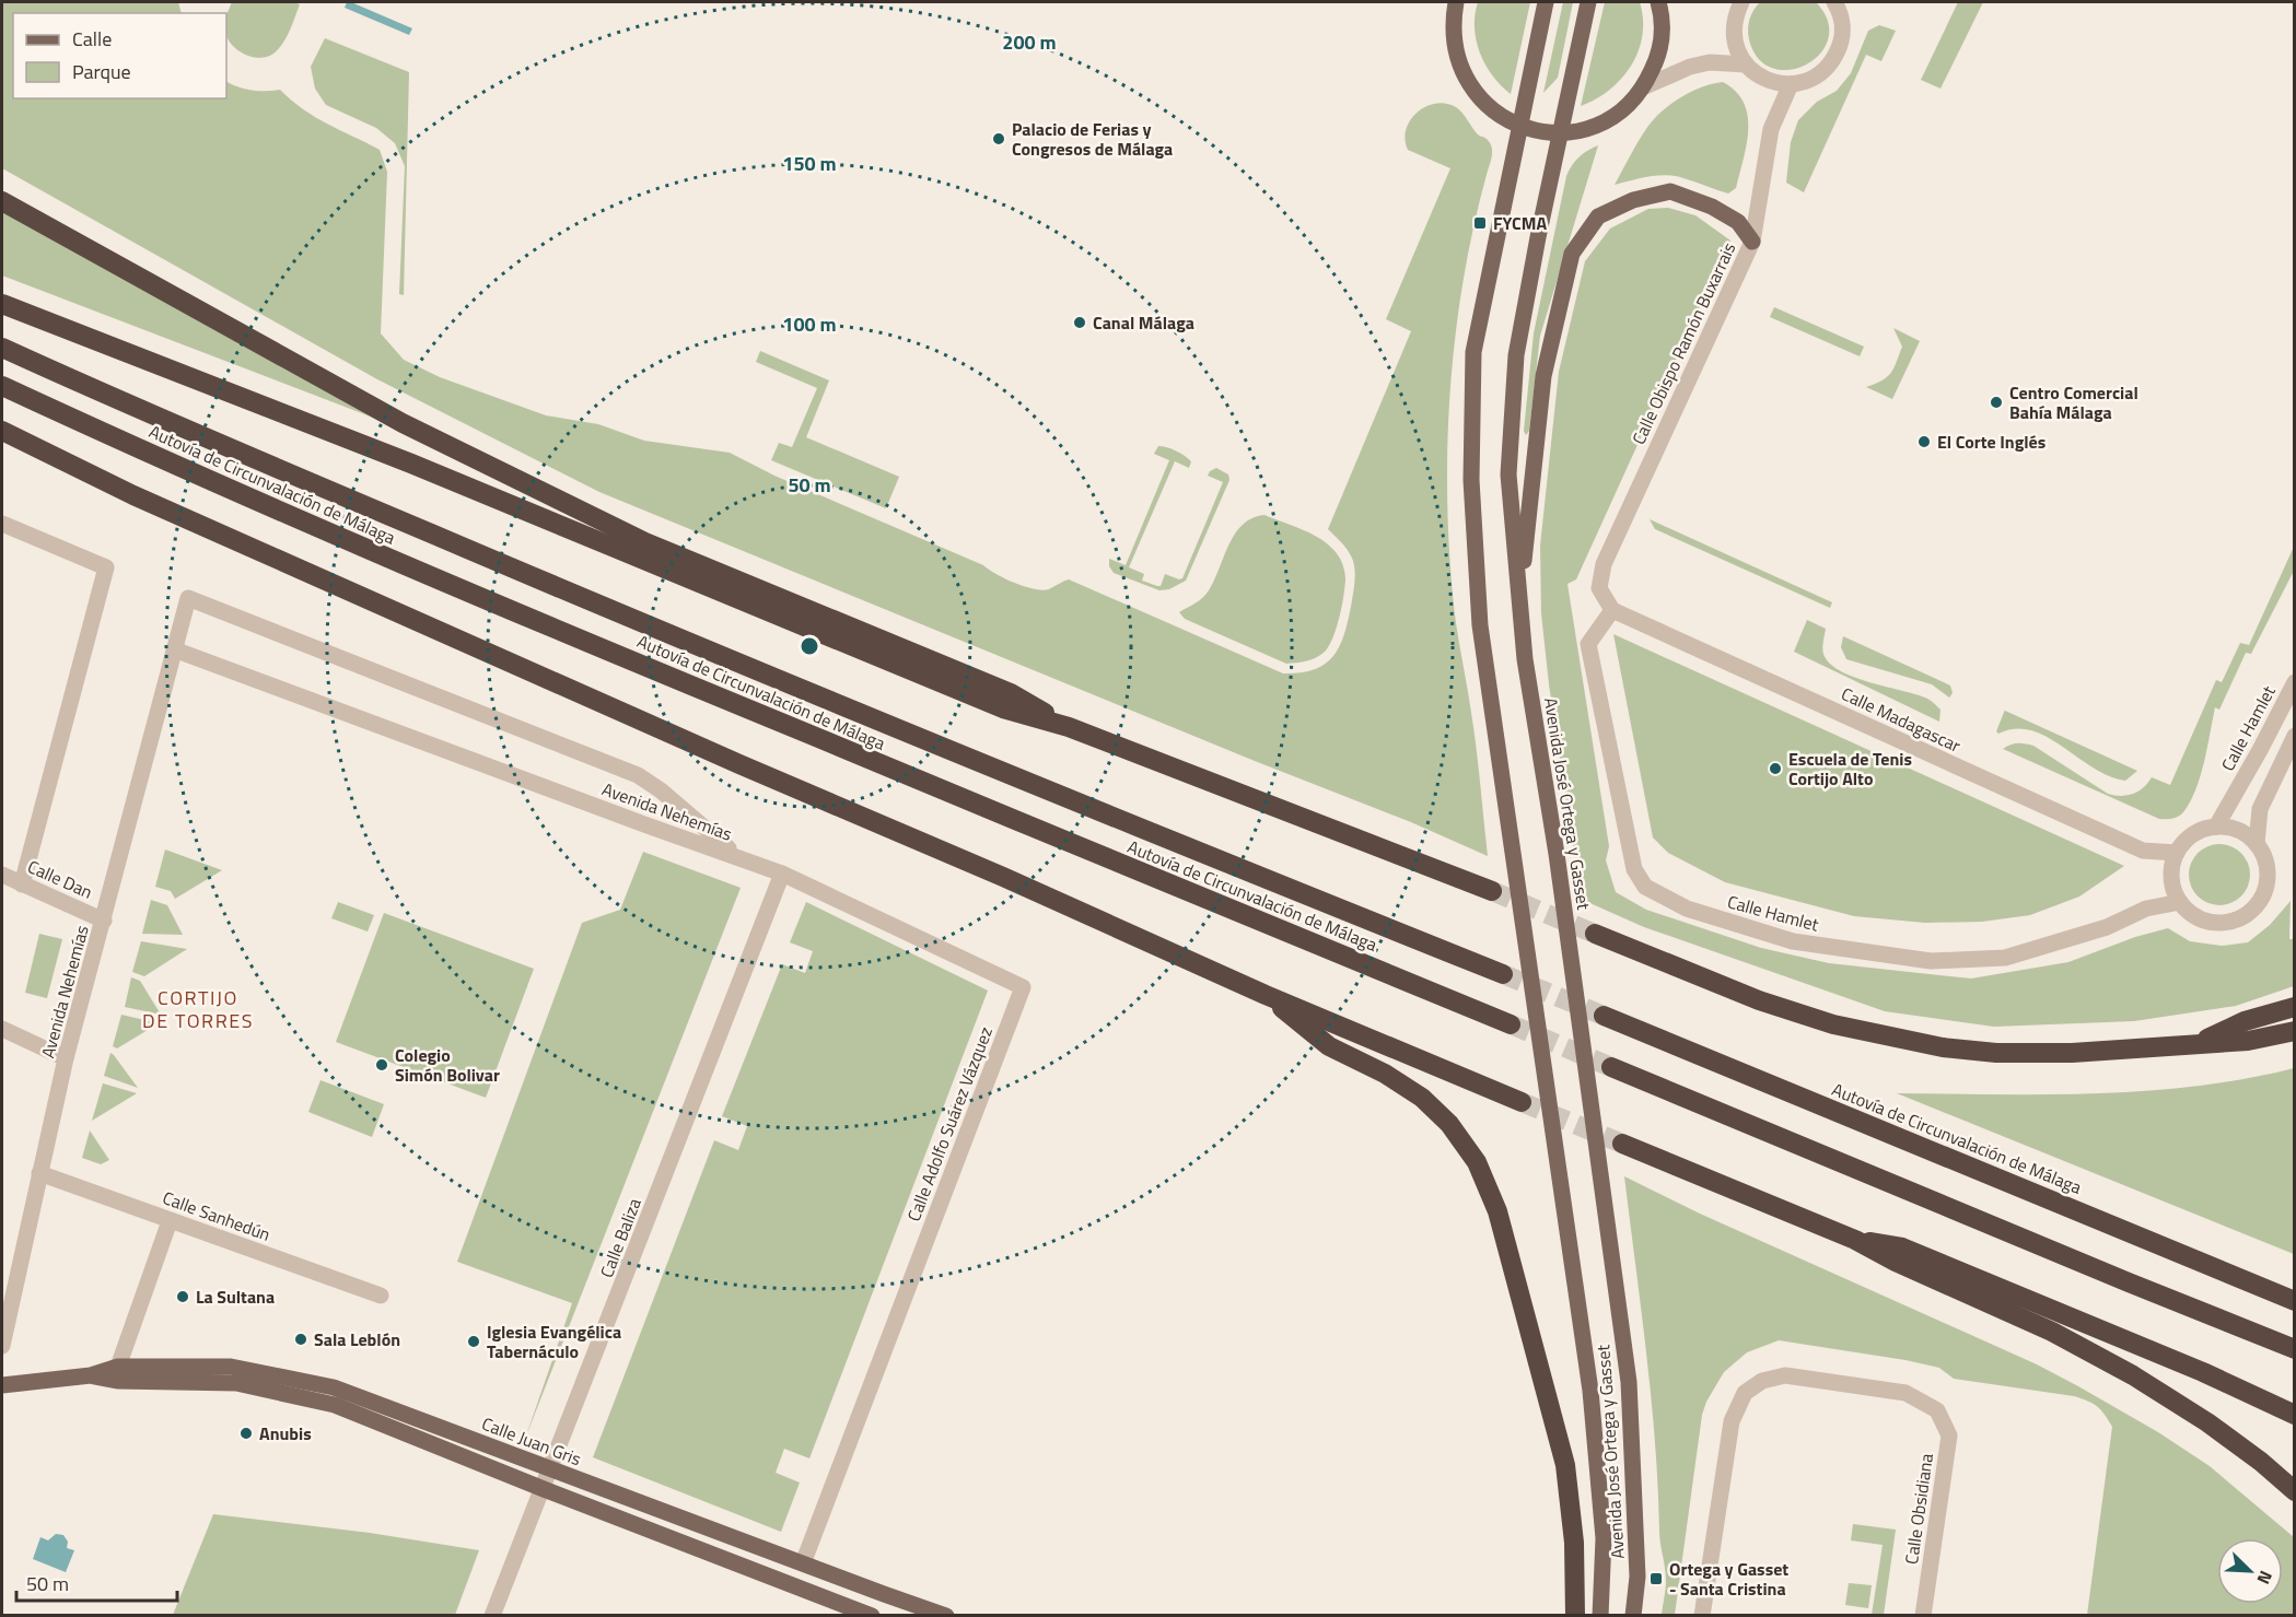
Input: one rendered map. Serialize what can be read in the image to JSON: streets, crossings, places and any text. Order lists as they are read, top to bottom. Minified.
{"streets":{"highway":["Autovía de Circunvalación de Málaga"],"main road":["Avenida José Ortega y Gasset","Calle Juan Gris"],"street":["Calle Obispo Ramón Buxarrais","Calle Madagascar","Calle Hamlet","Avenida Nehemías","Calle Dan","Calle Adolfo Suárez Vázquez","Calle Sanhedún","Calle Baliza","Calle Obsidiana"]},"crossings":[["Calle Obispo Ramón Buxarrais","Calle Madagascar"],["Calle Obispo Ramón Buxarrais","Calle Hamlet"],["Calle Madagascar","Calle Hamlet"],["Avenida Nehemías","Calle Dan"],["Avenida Nehemías","Calle Adolfo Suárez Vázquez"],["Avenida Nehemías","Calle Sanhedún"],["Calle Adolfo Suárez Vázquez","Calle Baliza"],["Calle Adolfo Suárez Vázquez","Calle Juan Gris"],["Calle Baliza","Calle Juan Gris"]],"districts":["CORTIJO DE TORRES"],"places":{"other":["Palacio de Ferias y Congresos de Málaga","Canal Málaga","Centro Comercial Bahía Málaga","El Corte Inglés","Escuela de Tenis Cortijo Alto","Colegio Simón Bolivar","La Sultana","Sala Leblón","Iglesia Evangélica Tabernáculo","Anubis"],"transit":["FYCMA","Ortega y Gasset - Santa Cristina"]},"legend":["Calle","Parque"],"scale_bar":"50 m","north":"bottom right","rings":["200 m","150 m","100 m","50 m"]}
